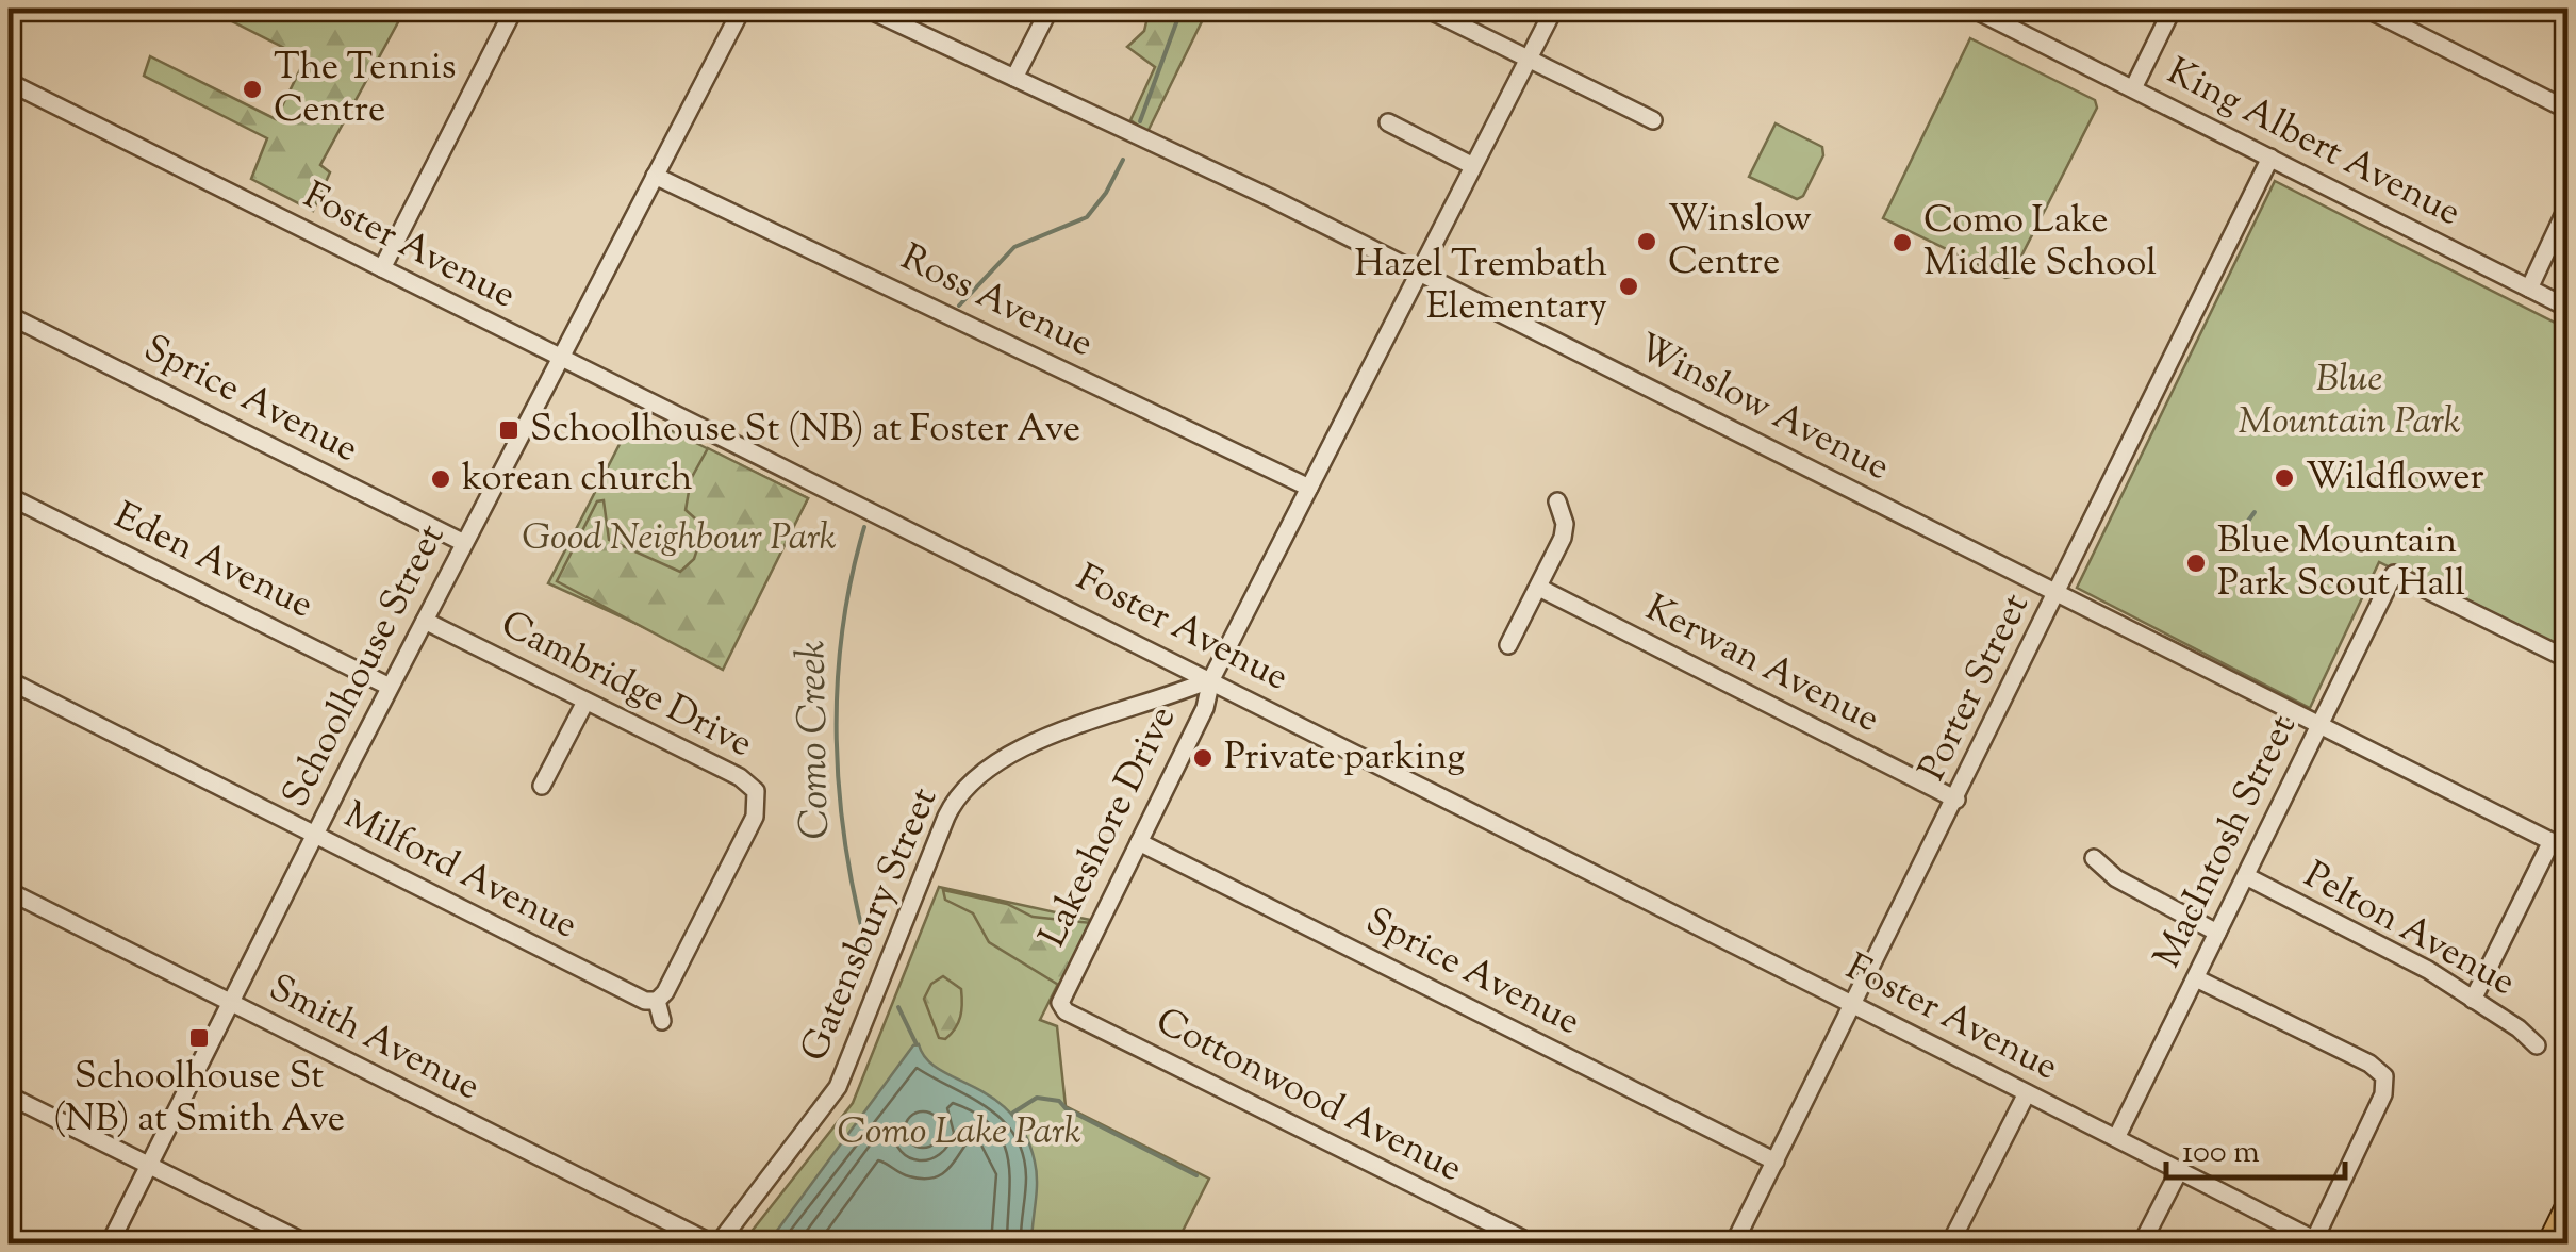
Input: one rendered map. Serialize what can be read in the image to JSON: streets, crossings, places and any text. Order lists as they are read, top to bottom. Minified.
{"streets":{"street":["King Albert Avenue","Foster Avenue","Ross Avenue","Sprice Avenue","Winslow Avenue","Eden Avenue","Kerwan Avenue","Schoolhouse Street","Cambridge Drive","Porter Street","Lakeshore Drive","MacIntosh Street","Milford Avenue","Gatensbury Street","Pelton Avenue","Smith Avenue","Cottonwood Avenue"]},"crossings":[["King Albert Avenue","Porter Street"],["Foster Avenue","Schoolhouse Street"],["Foster Avenue","Porter Street"],["Foster Avenue","Lakeshore Drive"],["Foster Avenue","MacIntosh Street"],["Foster Avenue","Gatensbury Street"],["Ross Avenue","Schoolhouse Street"],["Sprice Avenue","Schoolhouse Street"],["Sprice Avenue","Porter Street"],["Sprice Avenue","Lakeshore Drive"],["Winslow Avenue","Porter Street"],["Winslow Avenue","MacIntosh Street"],["Eden Avenue","Schoolhouse Street"],["Kerwan Avenue","Porter Street"],["Schoolhouse Street","Cambridge Drive"],["Schoolhouse Street","Milford Avenue"],["Schoolhouse Street","Smith Avenue"],["Cambridge Drive","Milford Avenue"],["Lakeshore Drive","Gatensbury Street"],["Lakeshore Drive","Cottonwood Avenue"],["MacIntosh Street","Pelton Avenue"],["Gatensbury Street","Smith Avenue"]],"water":["Como Creek"],"parks":["Blue Mountain Park","Good Neighbour Park","Como Lake Park"],"places":{"other":["The Tennis Centre","Winslow Centre","Como Lake Middle School","Hazel Trembath Elementary","Wildflower","korean church","Blue Mountain Park Scout Hall","Private parking"],"transit":["Schoolhouse St (NB) at Foster Ave","Schoolhouse St (NB) at Smith Ave"]},"scale_bar":"100 m"}
